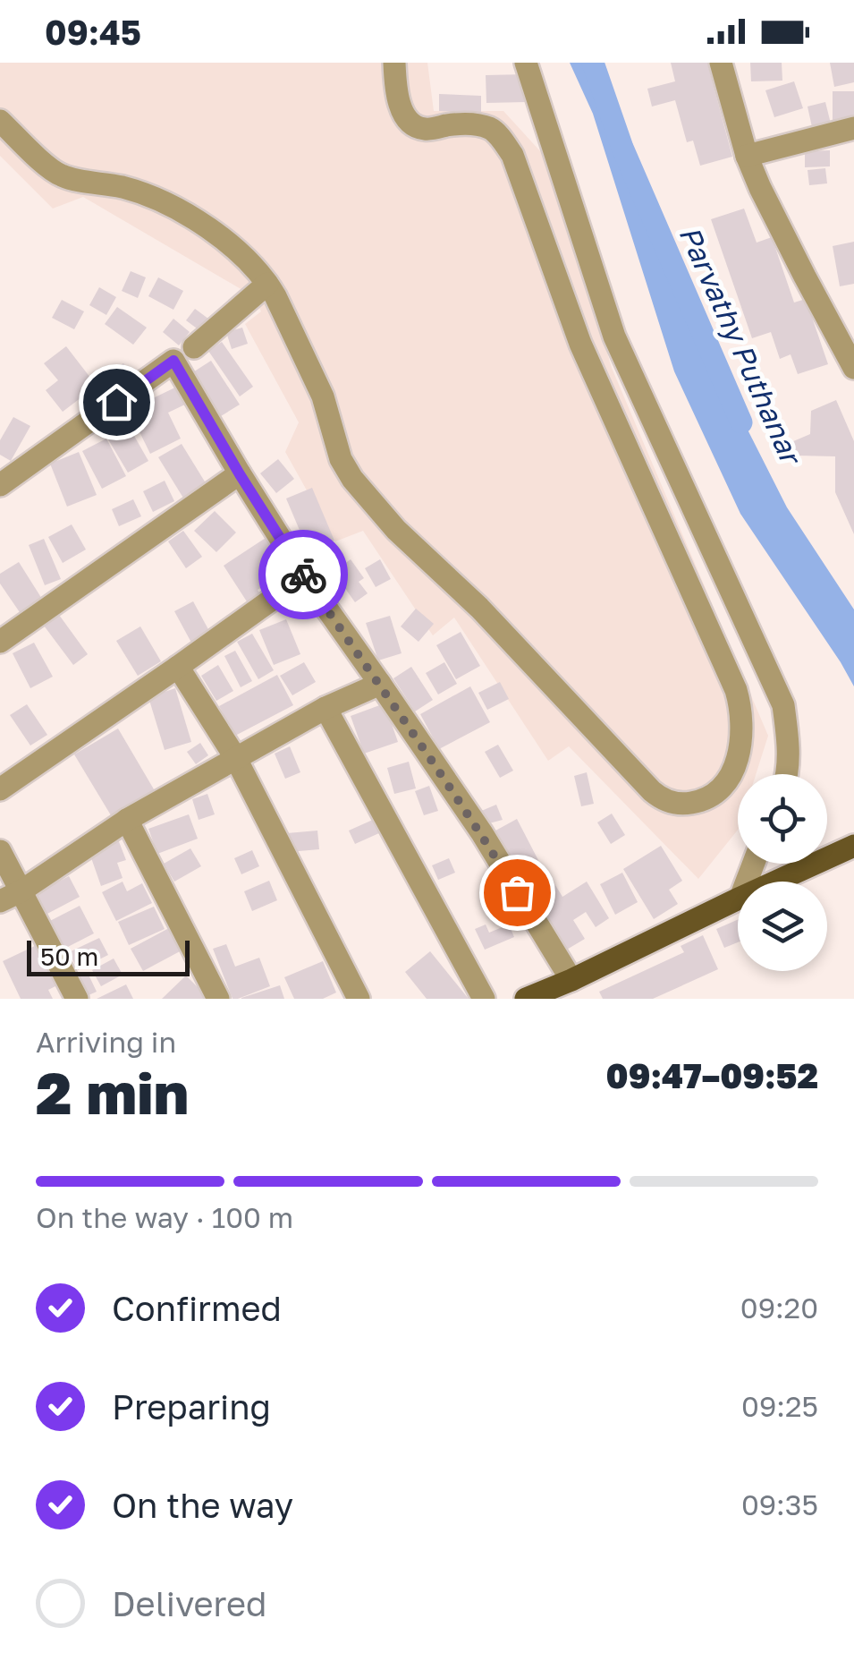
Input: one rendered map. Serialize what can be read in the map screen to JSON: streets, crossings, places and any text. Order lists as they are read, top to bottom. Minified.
{"water":["Parvathy Puthanar"],"scale_bar":"50 m","page":{"status":"09:45","scale":"50 m","heading":["2 min","Arriving in","09:47–09:52"],"bar":"On the way · 100 m","list":[["Confirmed","09:20"],["Preparing","09:25"],["On the way","09:35"],"Delivered"]}}
